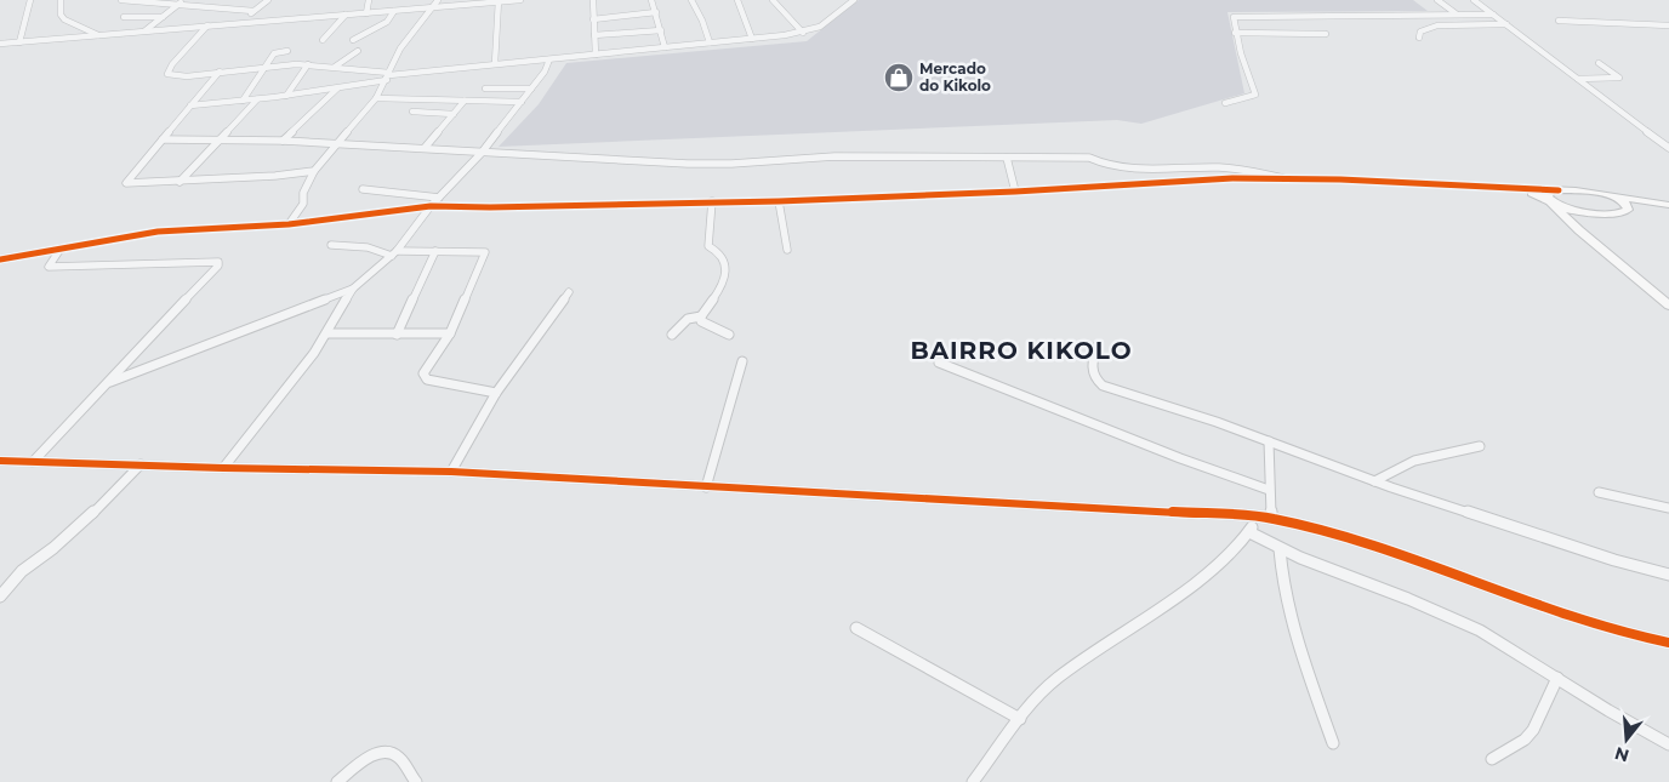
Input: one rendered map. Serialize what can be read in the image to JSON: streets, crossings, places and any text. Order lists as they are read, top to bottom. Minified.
{"districts":["BAIRRO KIKOLO"],"places":{"shop":["Mercado do Kikolo"]},"north":"bottom"}
